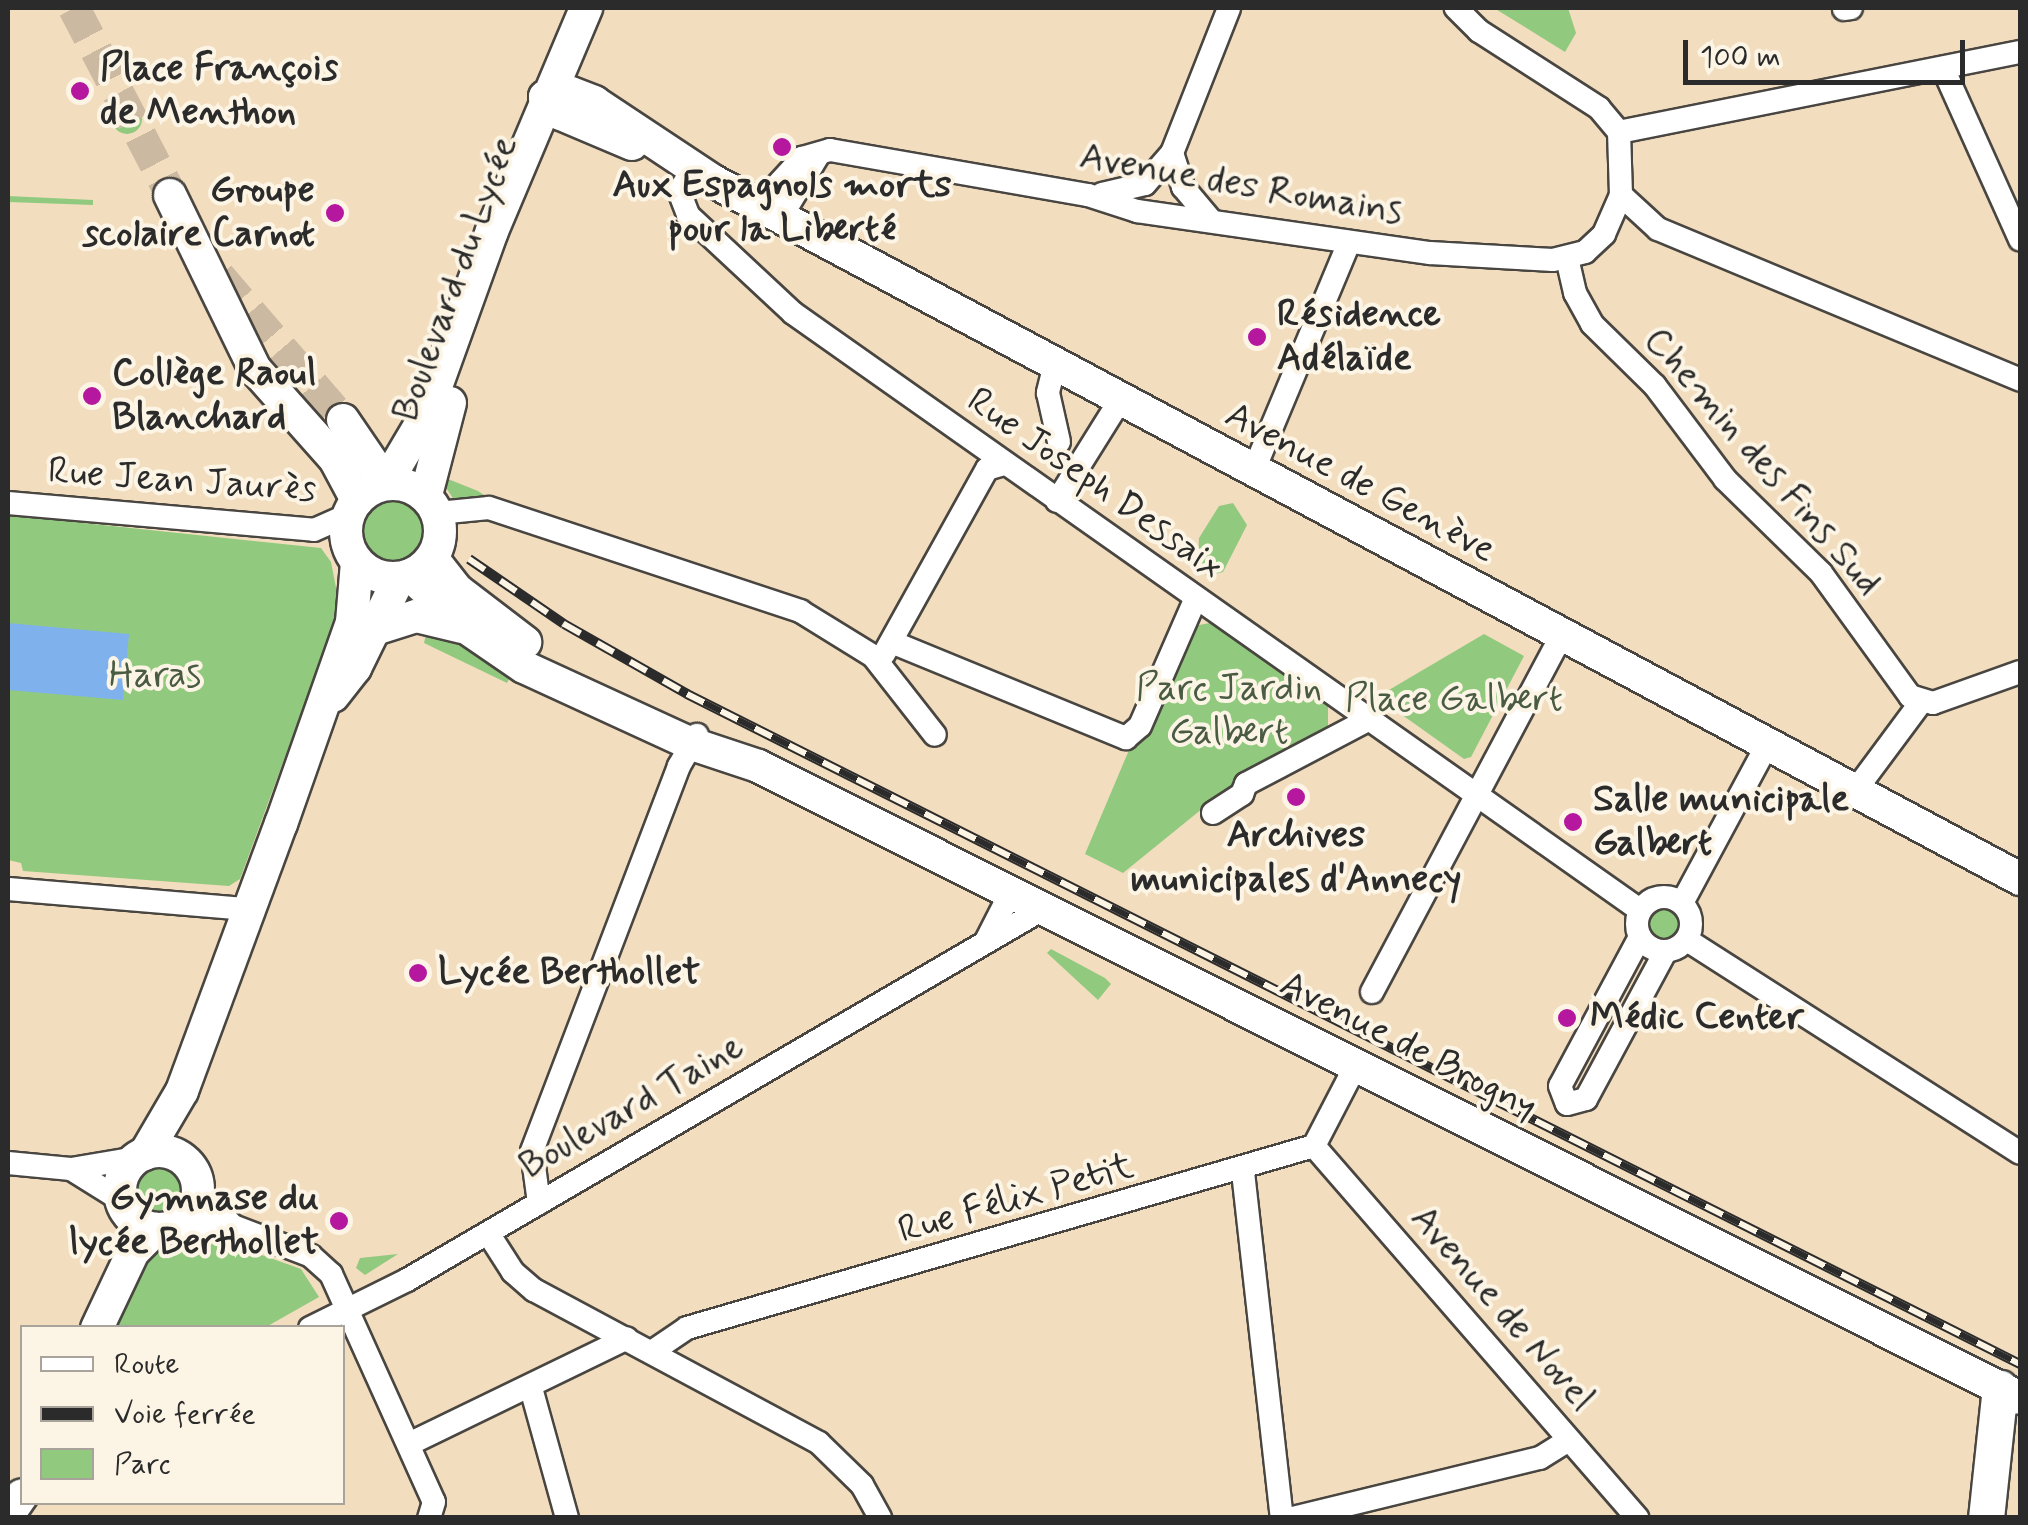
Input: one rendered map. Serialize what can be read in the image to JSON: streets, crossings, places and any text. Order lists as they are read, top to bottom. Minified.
{"streets":{"main road":["Boulevard du Lycée","Avenue de Genève","Avenue de Brogny"],"street":["Avenue des Romains","Chemin des Fins Sud","Rue Jean Jaurès","Rue Joseph Dessaix","Boulevard Taine","Rue Félix Petit","Avenue de Novel"]},"crossings":[["Avenue des Romains","Chemin des Fins Sud"],["Avenue des Romains","Avenue de Genève"],["Boulevard du Lycée","Rue Jean Jaurès"],["Boulevard du Lycée","Avenue de Genève"],["Boulevard du Lycée","Avenue de Brogny"],["Rue Jean Jaurès","Avenue de Brogny"],["Avenue de Genève","Rue Joseph Dessaix"],["Avenue de Brogny","Boulevard Taine"],["Rue Félix Petit","Avenue de Novel"]],"parks":["Haras","Parc Jardin Galbert","Place Galbert"],"places":["Place François de Menthon","Aux Espagnols morts pour la Liberté","Groupe scolaire Carnot","Résidence Adélaïde","Collège Raoul Blanchard","Archives municipales d'Annecy","Salle municipale Galbert","Lycée Berthollet","Médic Center","Gymnase du lycée Berthollet"],"legend":["Route","Voie ferrée","Parc"],"scale_bar":"100 m"}
